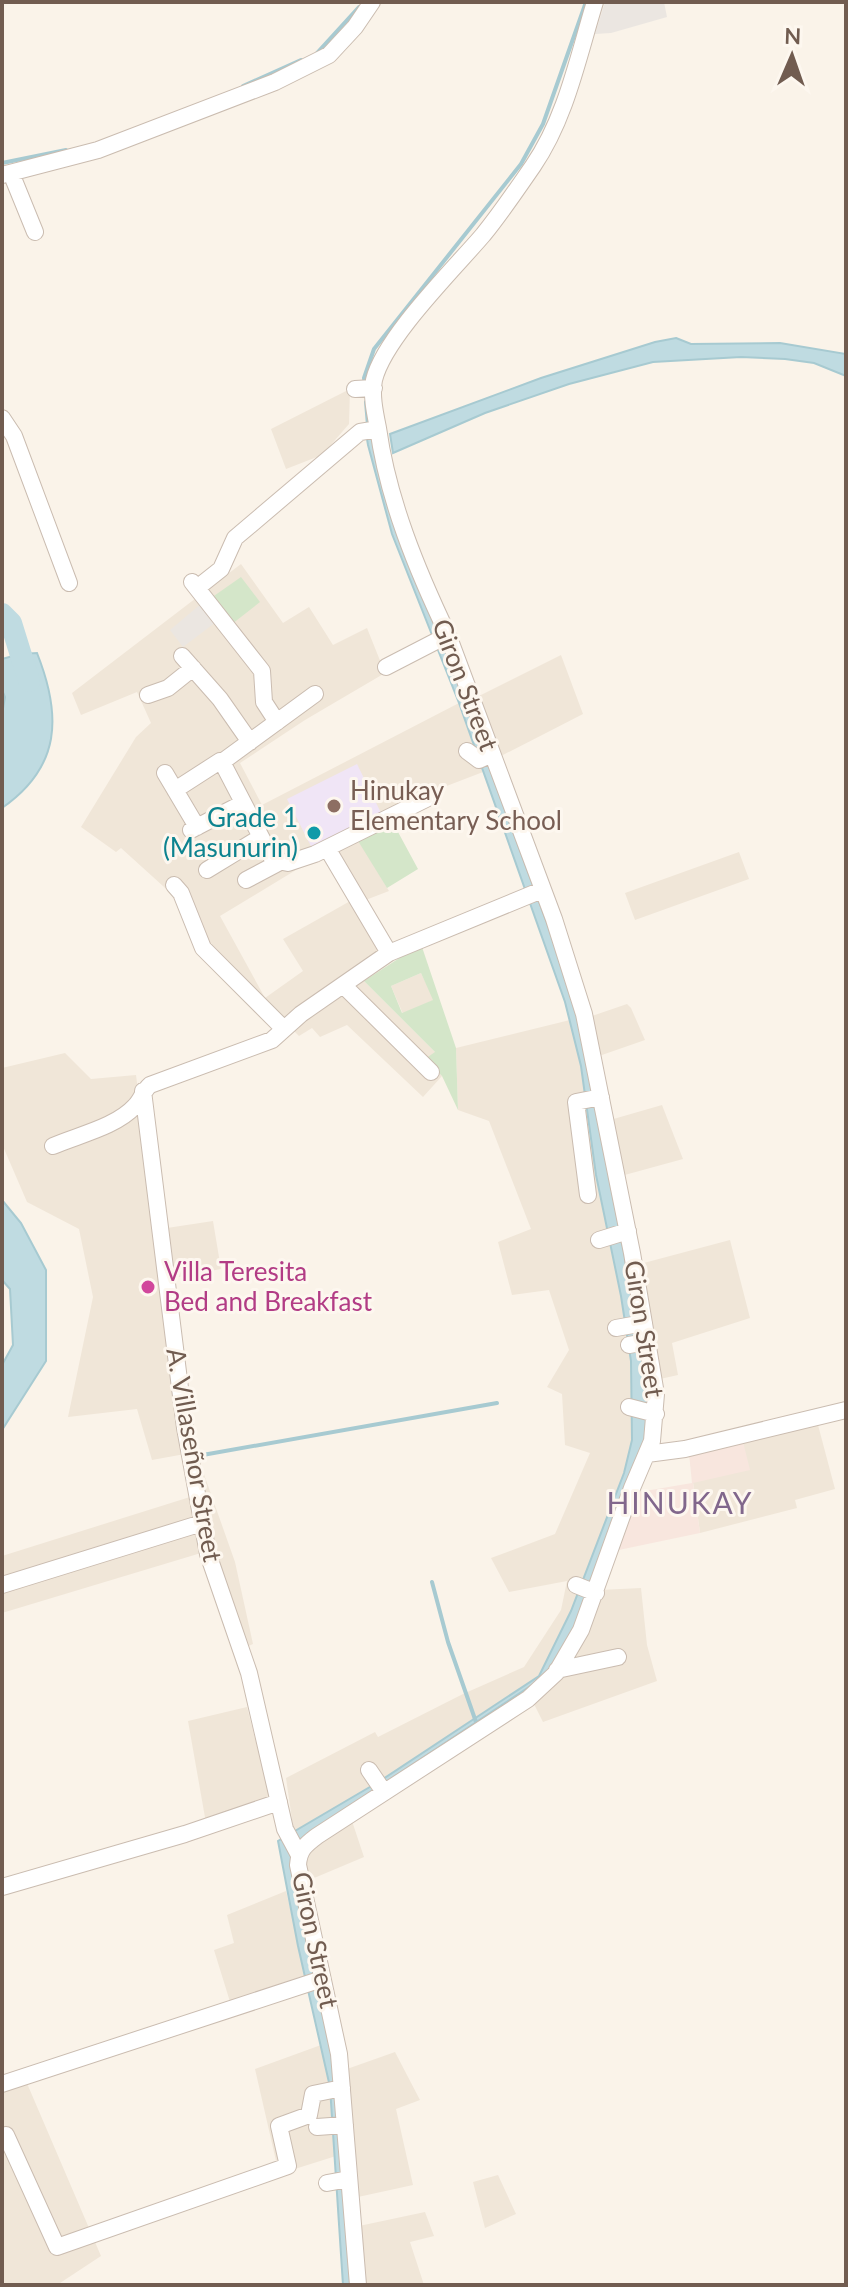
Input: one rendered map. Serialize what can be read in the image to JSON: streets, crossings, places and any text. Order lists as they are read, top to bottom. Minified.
{"streets":{"street":["Giron Street","A. Villaseñor Street"]},"crossings":[["Giron Street","A. Villaseñor Street"]],"districts":["HINUKAY"],"places":["Hinukay Elementary School","Grade 1 (Masunurin)","Villa Teresita Bed and Breakfast"],"north":"top"}
